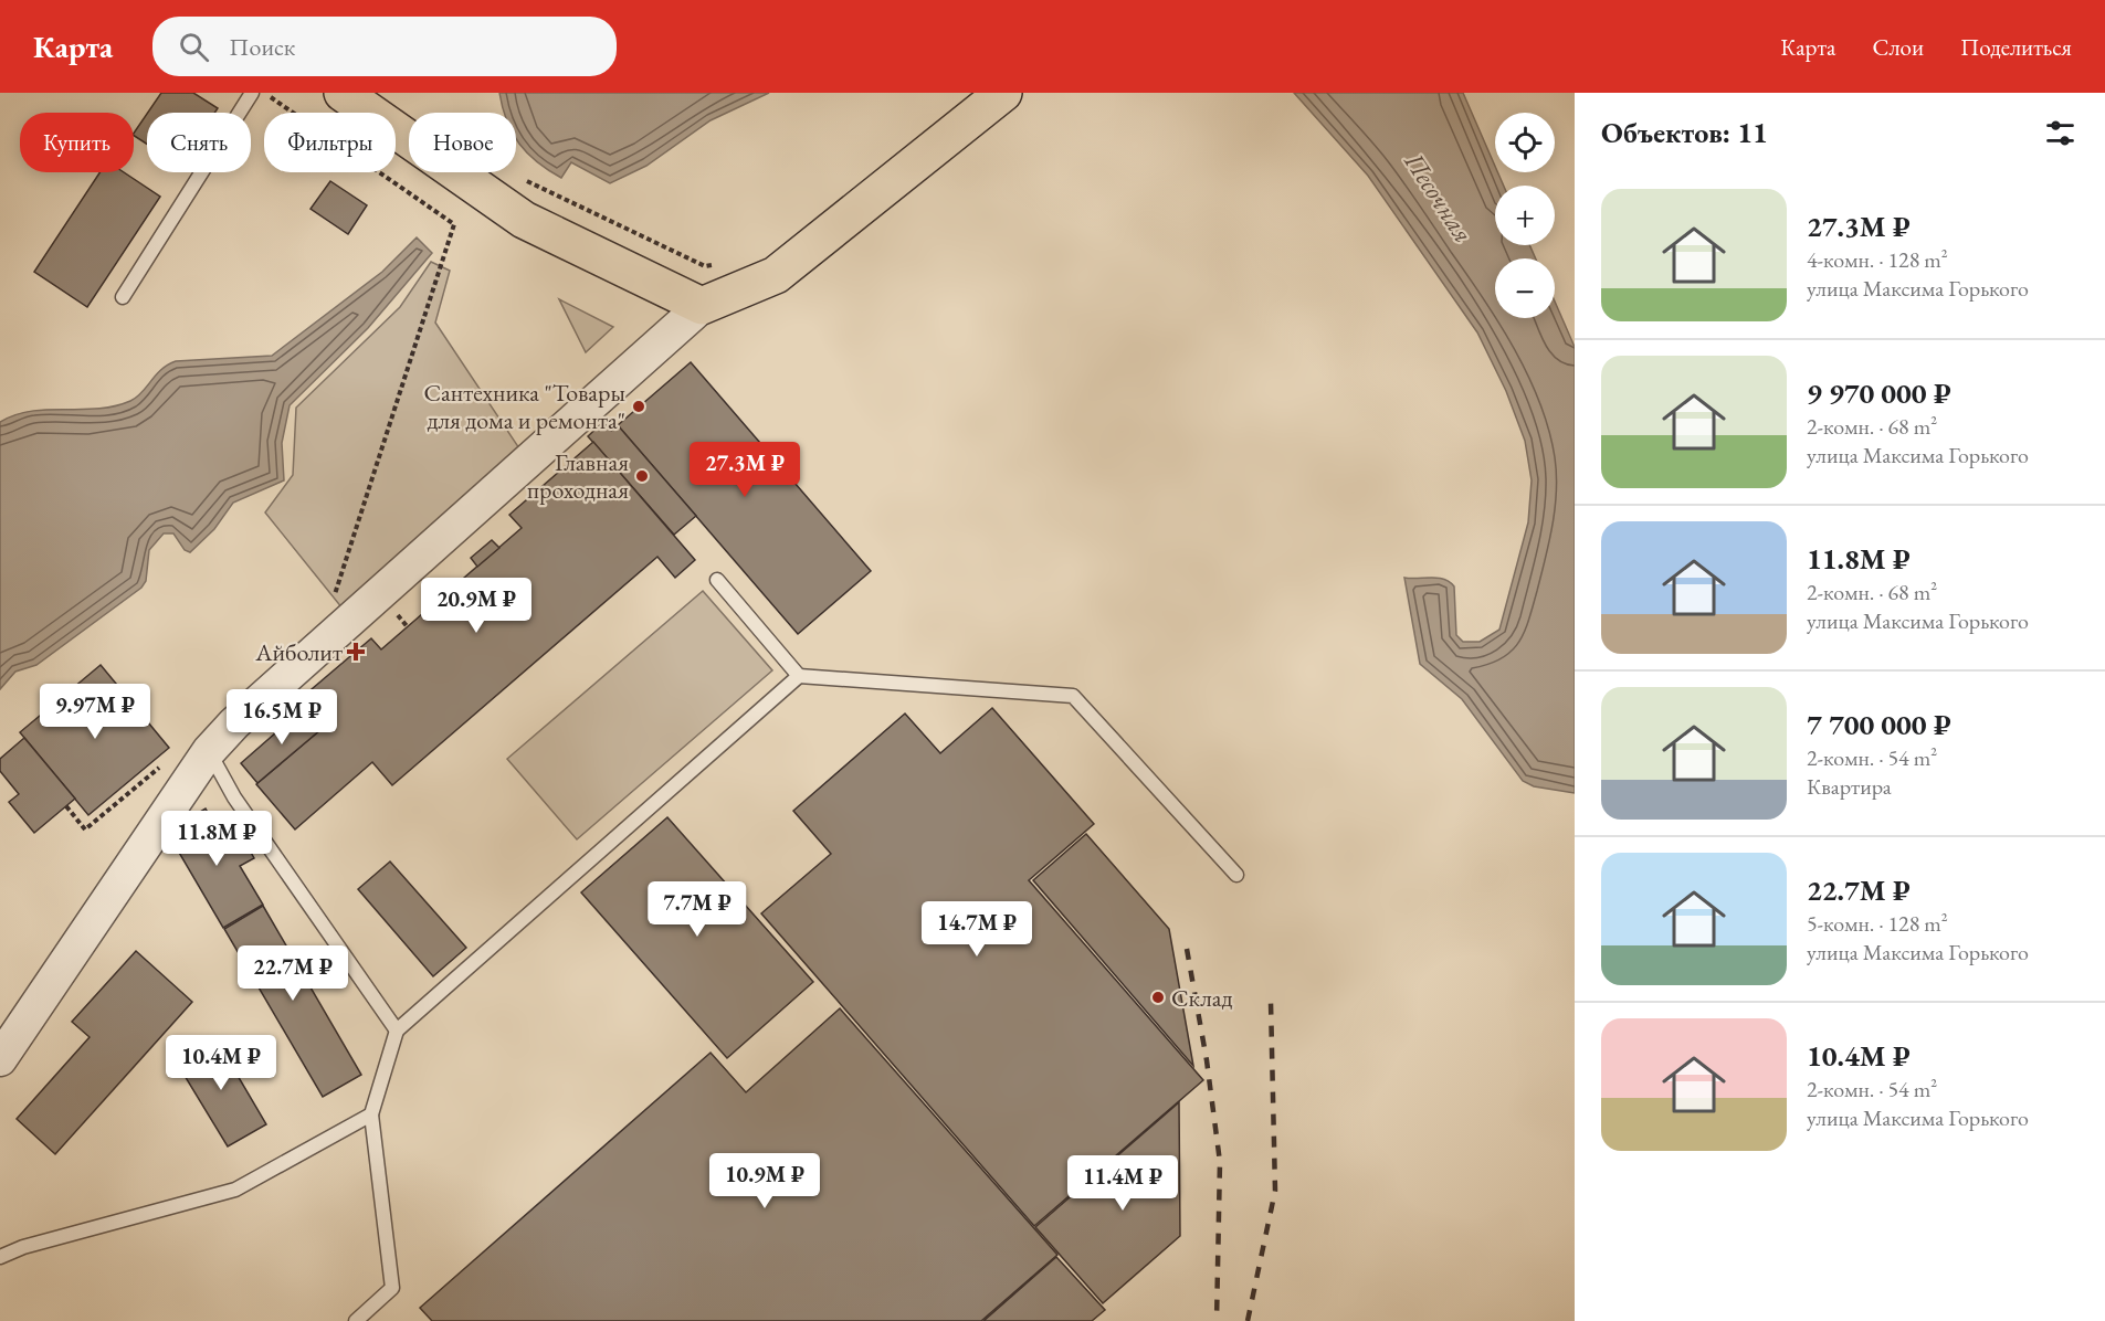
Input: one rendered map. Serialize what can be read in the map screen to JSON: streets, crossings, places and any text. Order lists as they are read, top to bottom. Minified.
{"water":["Песочная"],"places":{"other":["Сантехника \"Товары для дома и ремонта\"","Главная проходная","Склад"],"health":["Айболит"]},"page":{"header":"Карта","search":"Поиск","nav":["Карта","Слои","Поделиться"],"heading":"Объектов: 11","map_buttons":["+","−"],"chip":["Купить","Снять","Фильтры","Новое"],"list":[{"name":"27.3M ₽","note":"4-комн. · 128 m² · улица Максима Горького"},{"name":"9 970 000 ₽","note":"2-комн. · 68 m² · улица Максима Горького"},{"name":"11.8M ₽","note":"2-комн. · 68 m² · улица Максима Горького"},{"name":"7 700 000 ₽","note":"2-комн. · 54 m² · Квартира"},{"name":"22.7M ₽","note":"5-комн. · 128 m² · улица Максима Горького"},{"name":"10.4M ₽","note":"2-комн. · 54 m² · улица Максима Горького"}],"price":["27.3M ₽","20.9M ₽","9.97M ₽","16.5M ₽","11.8M ₽","7.7M ₽","14.7M ₽","22.7M ₽","10.4M ₽","10.9M ₽","11.4M ₽"]}}
